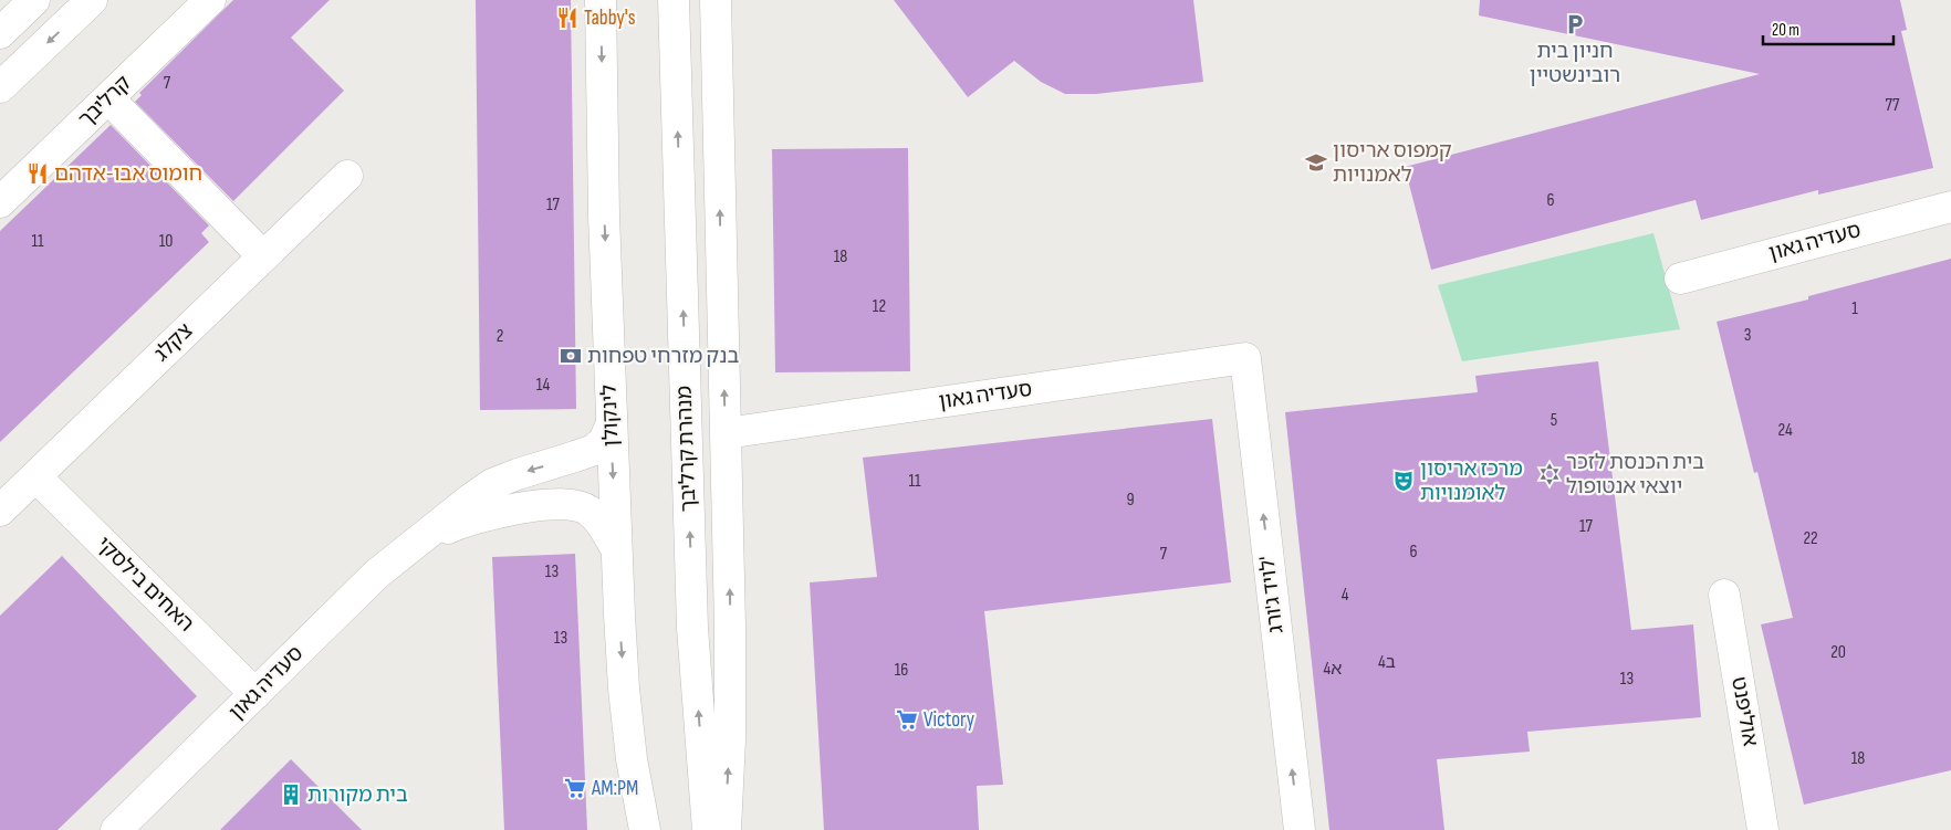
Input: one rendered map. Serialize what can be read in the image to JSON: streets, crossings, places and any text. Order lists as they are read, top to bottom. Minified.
{"streets":{"street":["קרליבך","סעדיה גאון","צקלג","לינקולן","מנהרת קרליבך","האחים בילסקי","לויד ג'ורג'","אוליפנט"]},"crossings":[["סעדיה גאון","לינקולן"],["סעדיה גאון","האחים בילסקי"],["סעדיה גאון","לויד ג'ורג'"],["צקלג","האחים בילסקי"]],"one_way":["לויד ג'ורג'"],"places":{"restaurant":["Tabby's","חומוס אבו-אדהם"],"parking":["חניון בית רובינשטיין"],"school or university":["קמפוס אריסון לאמנויות"],"bank":["בנק מזרחי טפחות"],"synagogue":["בית הכנסת לזכר יוצאי אנטופול"],"theatre":["מרכז אריסון לאומנויות"],"supermarket":["Victory","AM:PM"],"building":["בית מקורות"]},"house_numbers":["7","77","6","17","11","10","18","12","1","3","2","14","5","24","11","9","17","22","6","7","13","4","13","20","4ב","4א","16","13","18"],"scale_bar":"20 m"}
